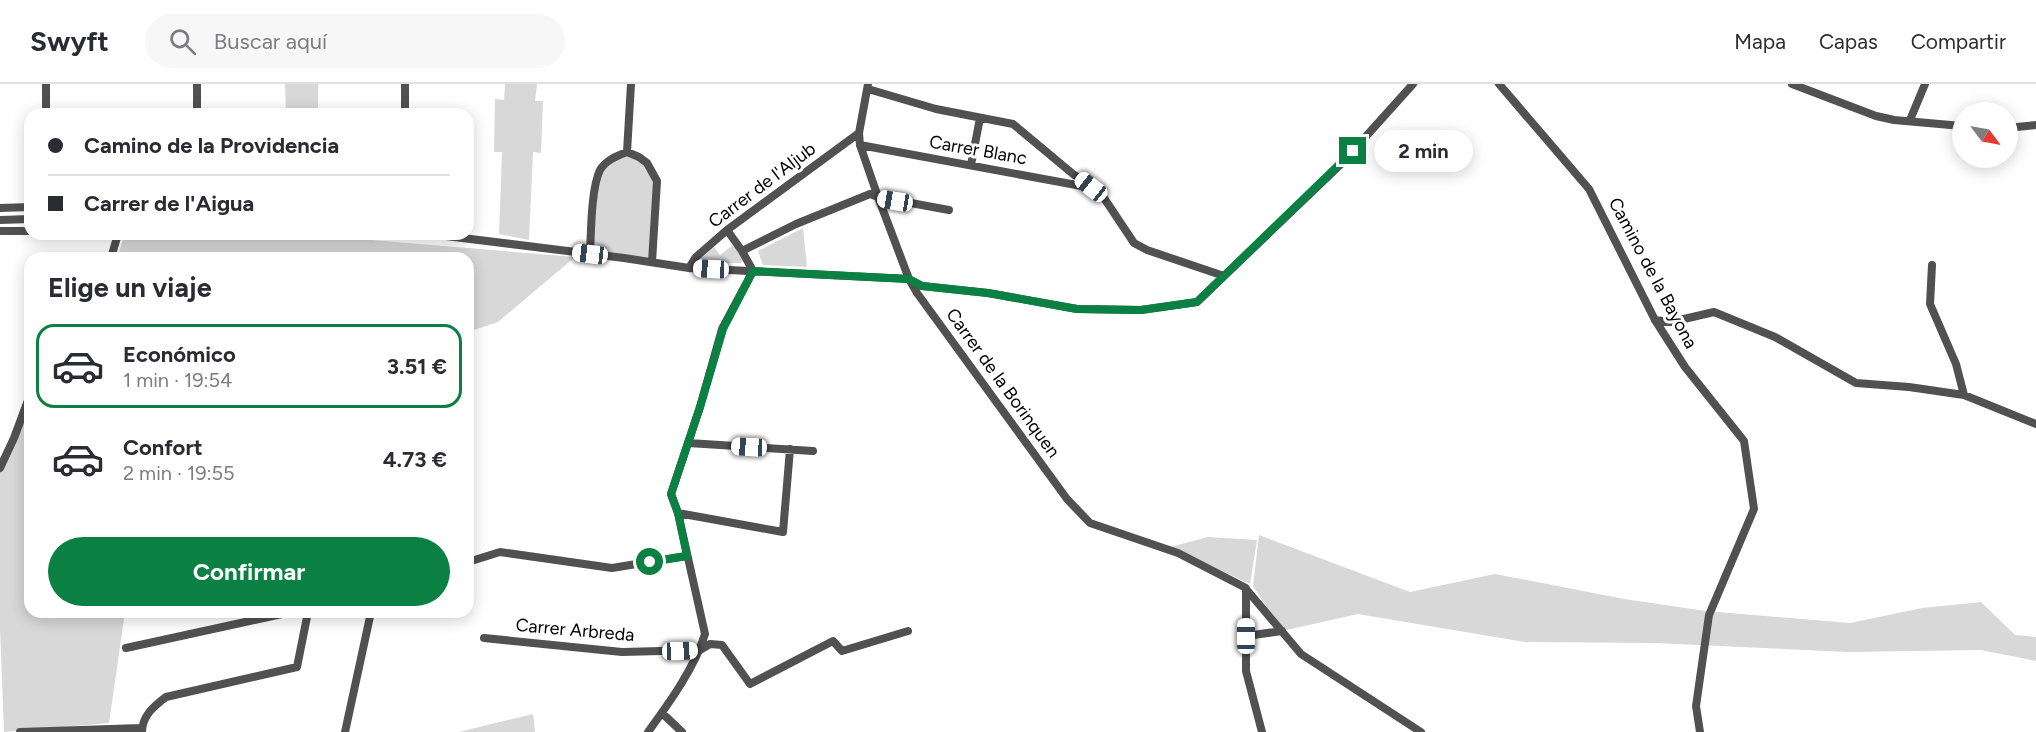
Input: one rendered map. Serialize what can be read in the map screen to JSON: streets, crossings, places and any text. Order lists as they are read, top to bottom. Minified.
{"streets":{"street":["Carrer Blanc","Carrer de l'Aljub","Camino de la Bayona","Carrer de la Borinquen","Carrer Arbreda"]},"crossings":[["Carrer Blanc","Carrer de la Borinquen"],["Carrer de l'Aljub","Carrer de la Borinquen"]],"north":"bottom right","page":{"header":"Swyft","search":"Buscar aquí","nav":["Mapa","Capas","Compartir"],"banner":["Camino de la Providencia","Carrer de l'Aigua"],"bubble":"2 min","heading":"Elige un viaje","list":[{"name":"Económico","note":"1 min · 19:54","value":"3.51 €"},{"name":"Confort","note":"2 min · 19:55","value":"4.73 €"}],"buttons":"Confirmar"}}
